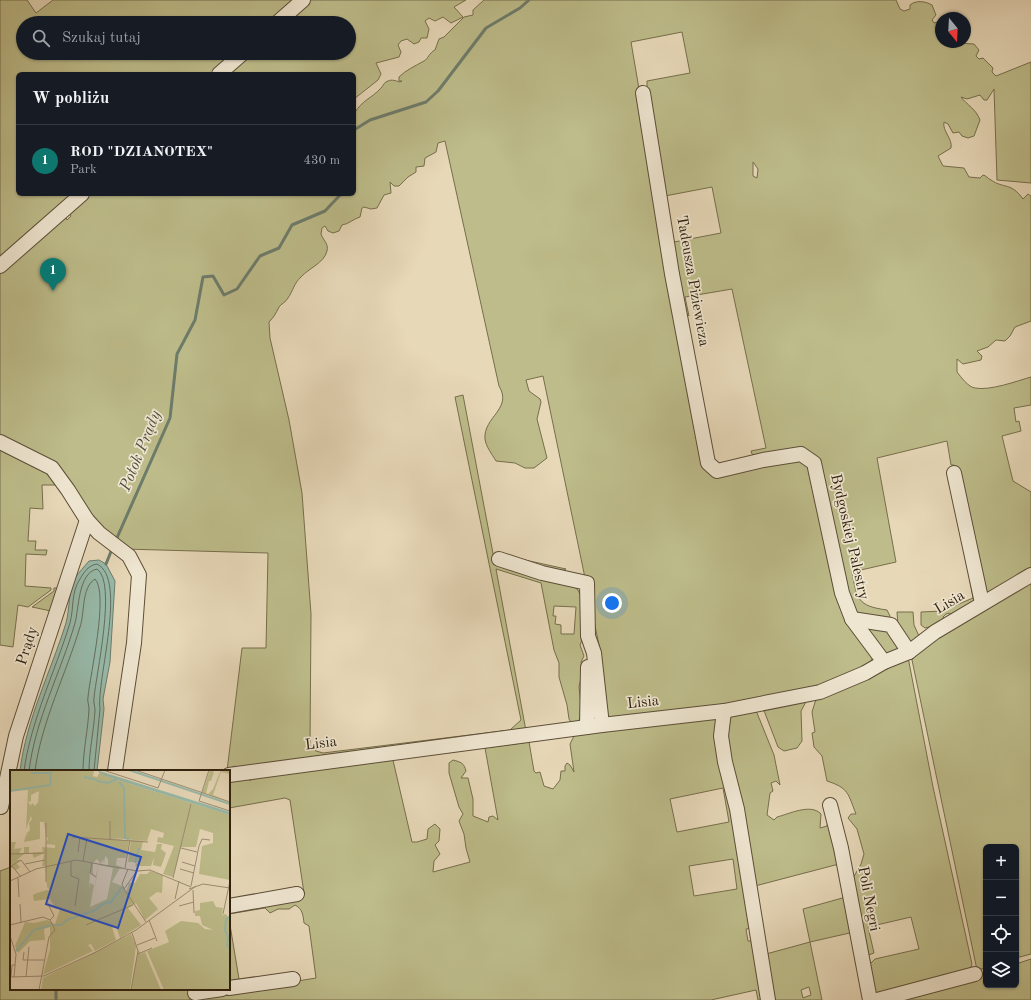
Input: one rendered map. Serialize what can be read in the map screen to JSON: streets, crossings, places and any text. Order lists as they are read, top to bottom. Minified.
{"streets":{"street":["Tadeusza Piziewicza","Bydgoskiej Palestry","Lisia","Prądy","Poli Negri"]},"crossings":[["Tadeusza Piziewicza","Bydgoskiej Palestry"],["Bydgoskiej Palestry","Lisia"]],"water":["Potok Prądy"],"north":"bottom","page":{"search":"Szukaj tutaj","heading":"W pobliżu","list":[{"mark":"1","name":"ROD \"DZIANOTEX\"","note":"Park","value":"430 m"}],"pins":"1","map_buttons":["+","−"]}}
